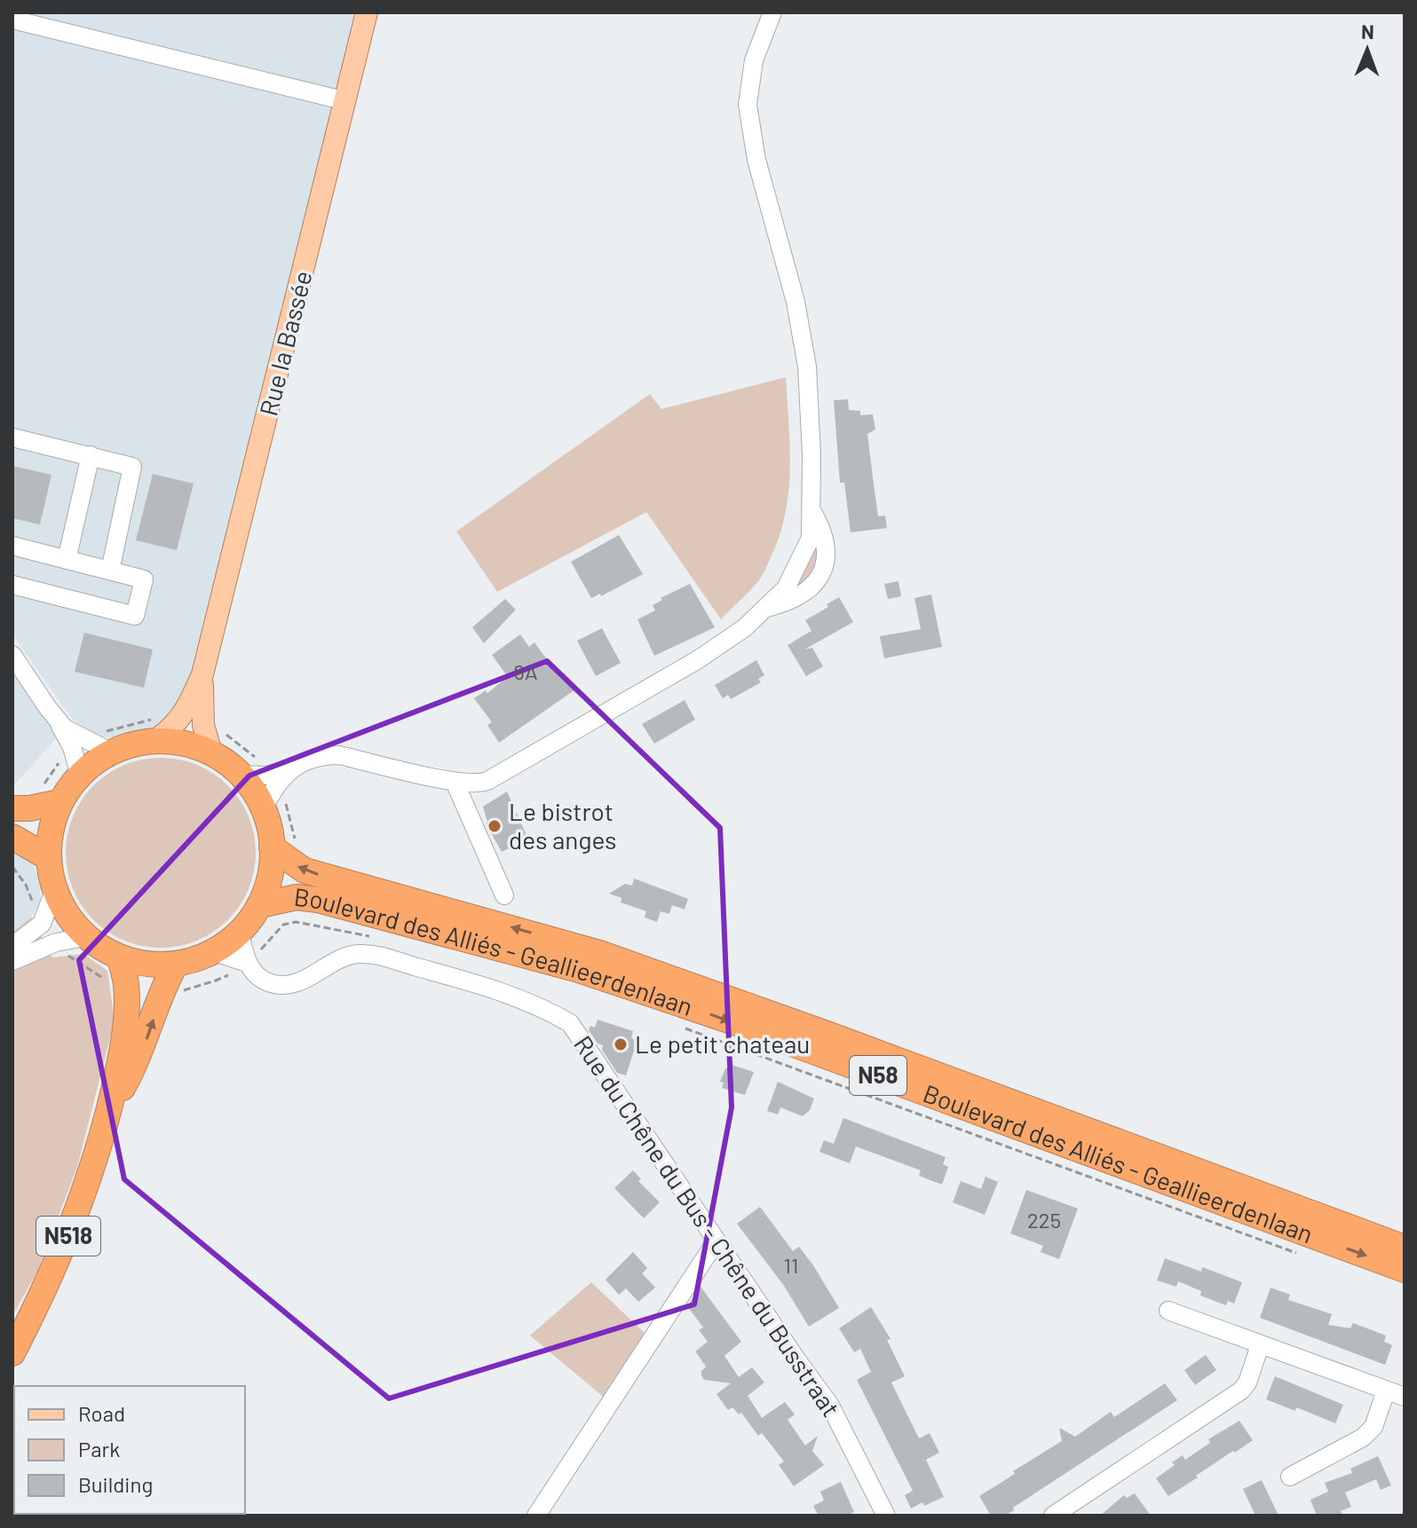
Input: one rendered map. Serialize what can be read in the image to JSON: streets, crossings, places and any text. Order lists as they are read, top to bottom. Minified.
{"streets":{"highway":["Boulevard des Alliés - Geallieerdenlaan","N58","N518"],"main road":["Rue la Bassée"],"street":["Rue du Chêne du Bus - Chêne du Busstraat"]},"crossings":[["Rue la Bassée","Boulevard des Alliés - Geallieerdenlaan"],["Rue la Bassée","Rue du Chêne du Bus - Chêne du Busstraat"],["Rue la Bassée","N518"],["Boulevard des Alliés - Geallieerdenlaan","Rue du Chêne du Bus - Chêne du Busstraat"],["Boulevard des Alliés - Geallieerdenlaan","N518"],["Rue du Chêne du Bus - Chêne du Busstraat","N518"]],"places":["Le bistrot des anges","Le petit chateau"],"house_numbers":["9A","225","11"],"legend":["Road","Park","Building"],"north":"top"}
